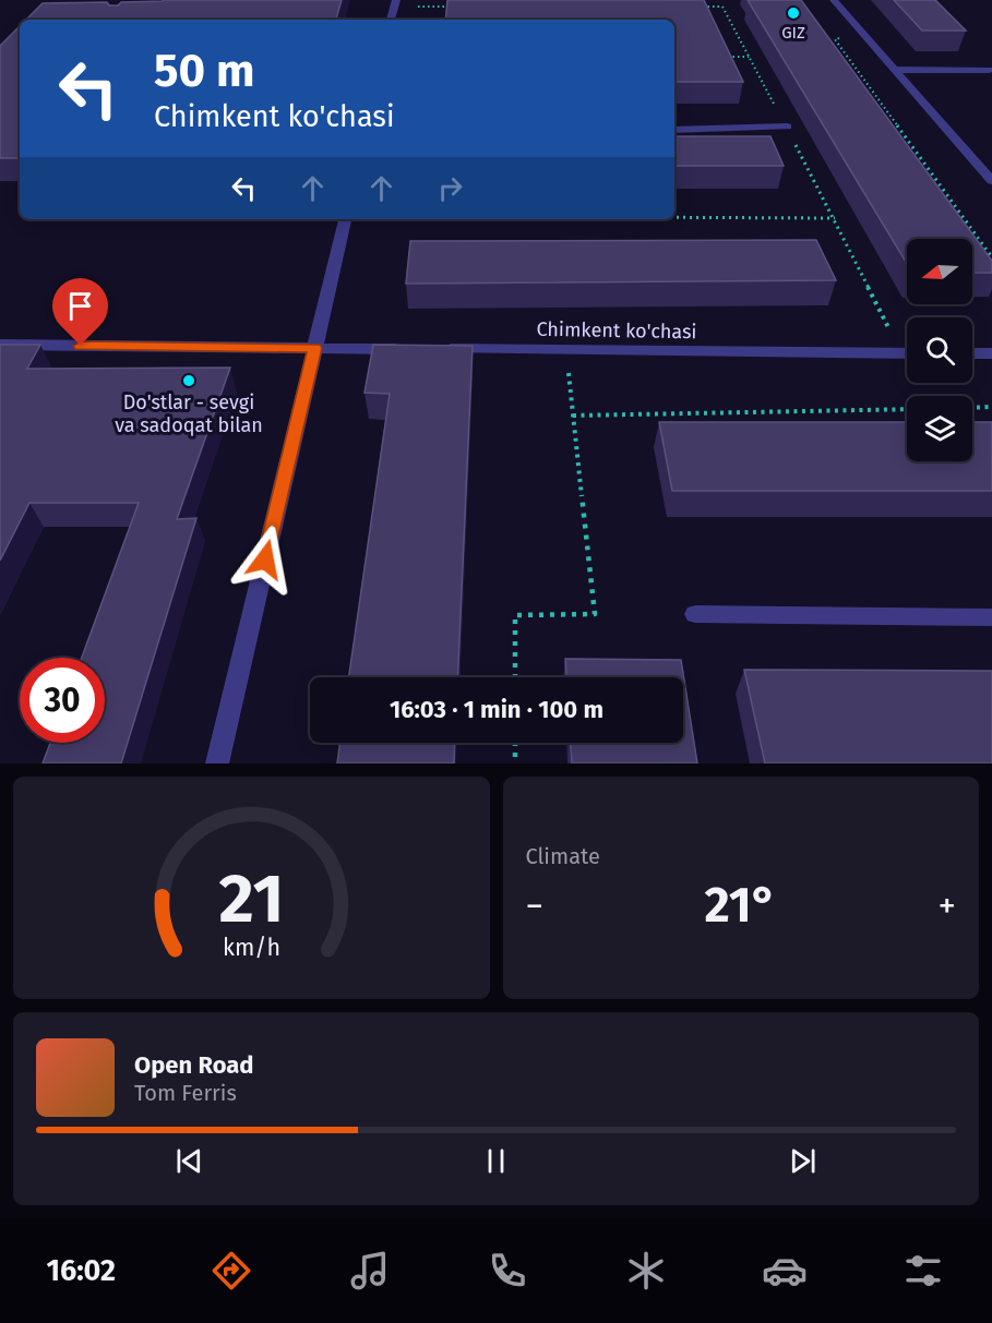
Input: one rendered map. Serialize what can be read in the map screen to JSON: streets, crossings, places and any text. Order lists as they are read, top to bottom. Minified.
{"streets":{"street":["Chimkent ko'chasi"]},"places":["GIZ","Do'stlar - sevgi va sadoqat bilan"],"north":"left","page":{"turn":["50 m","Chimkent ko'chasi"],"limit":"30","trip":"16:03 · 1 min · 100 m","tile":"Climate","heat":["−","21°","+"],"song":["Open Road","Tom Ferris"],"tabs":"16:02","gauge":["21","km/h"]}}
